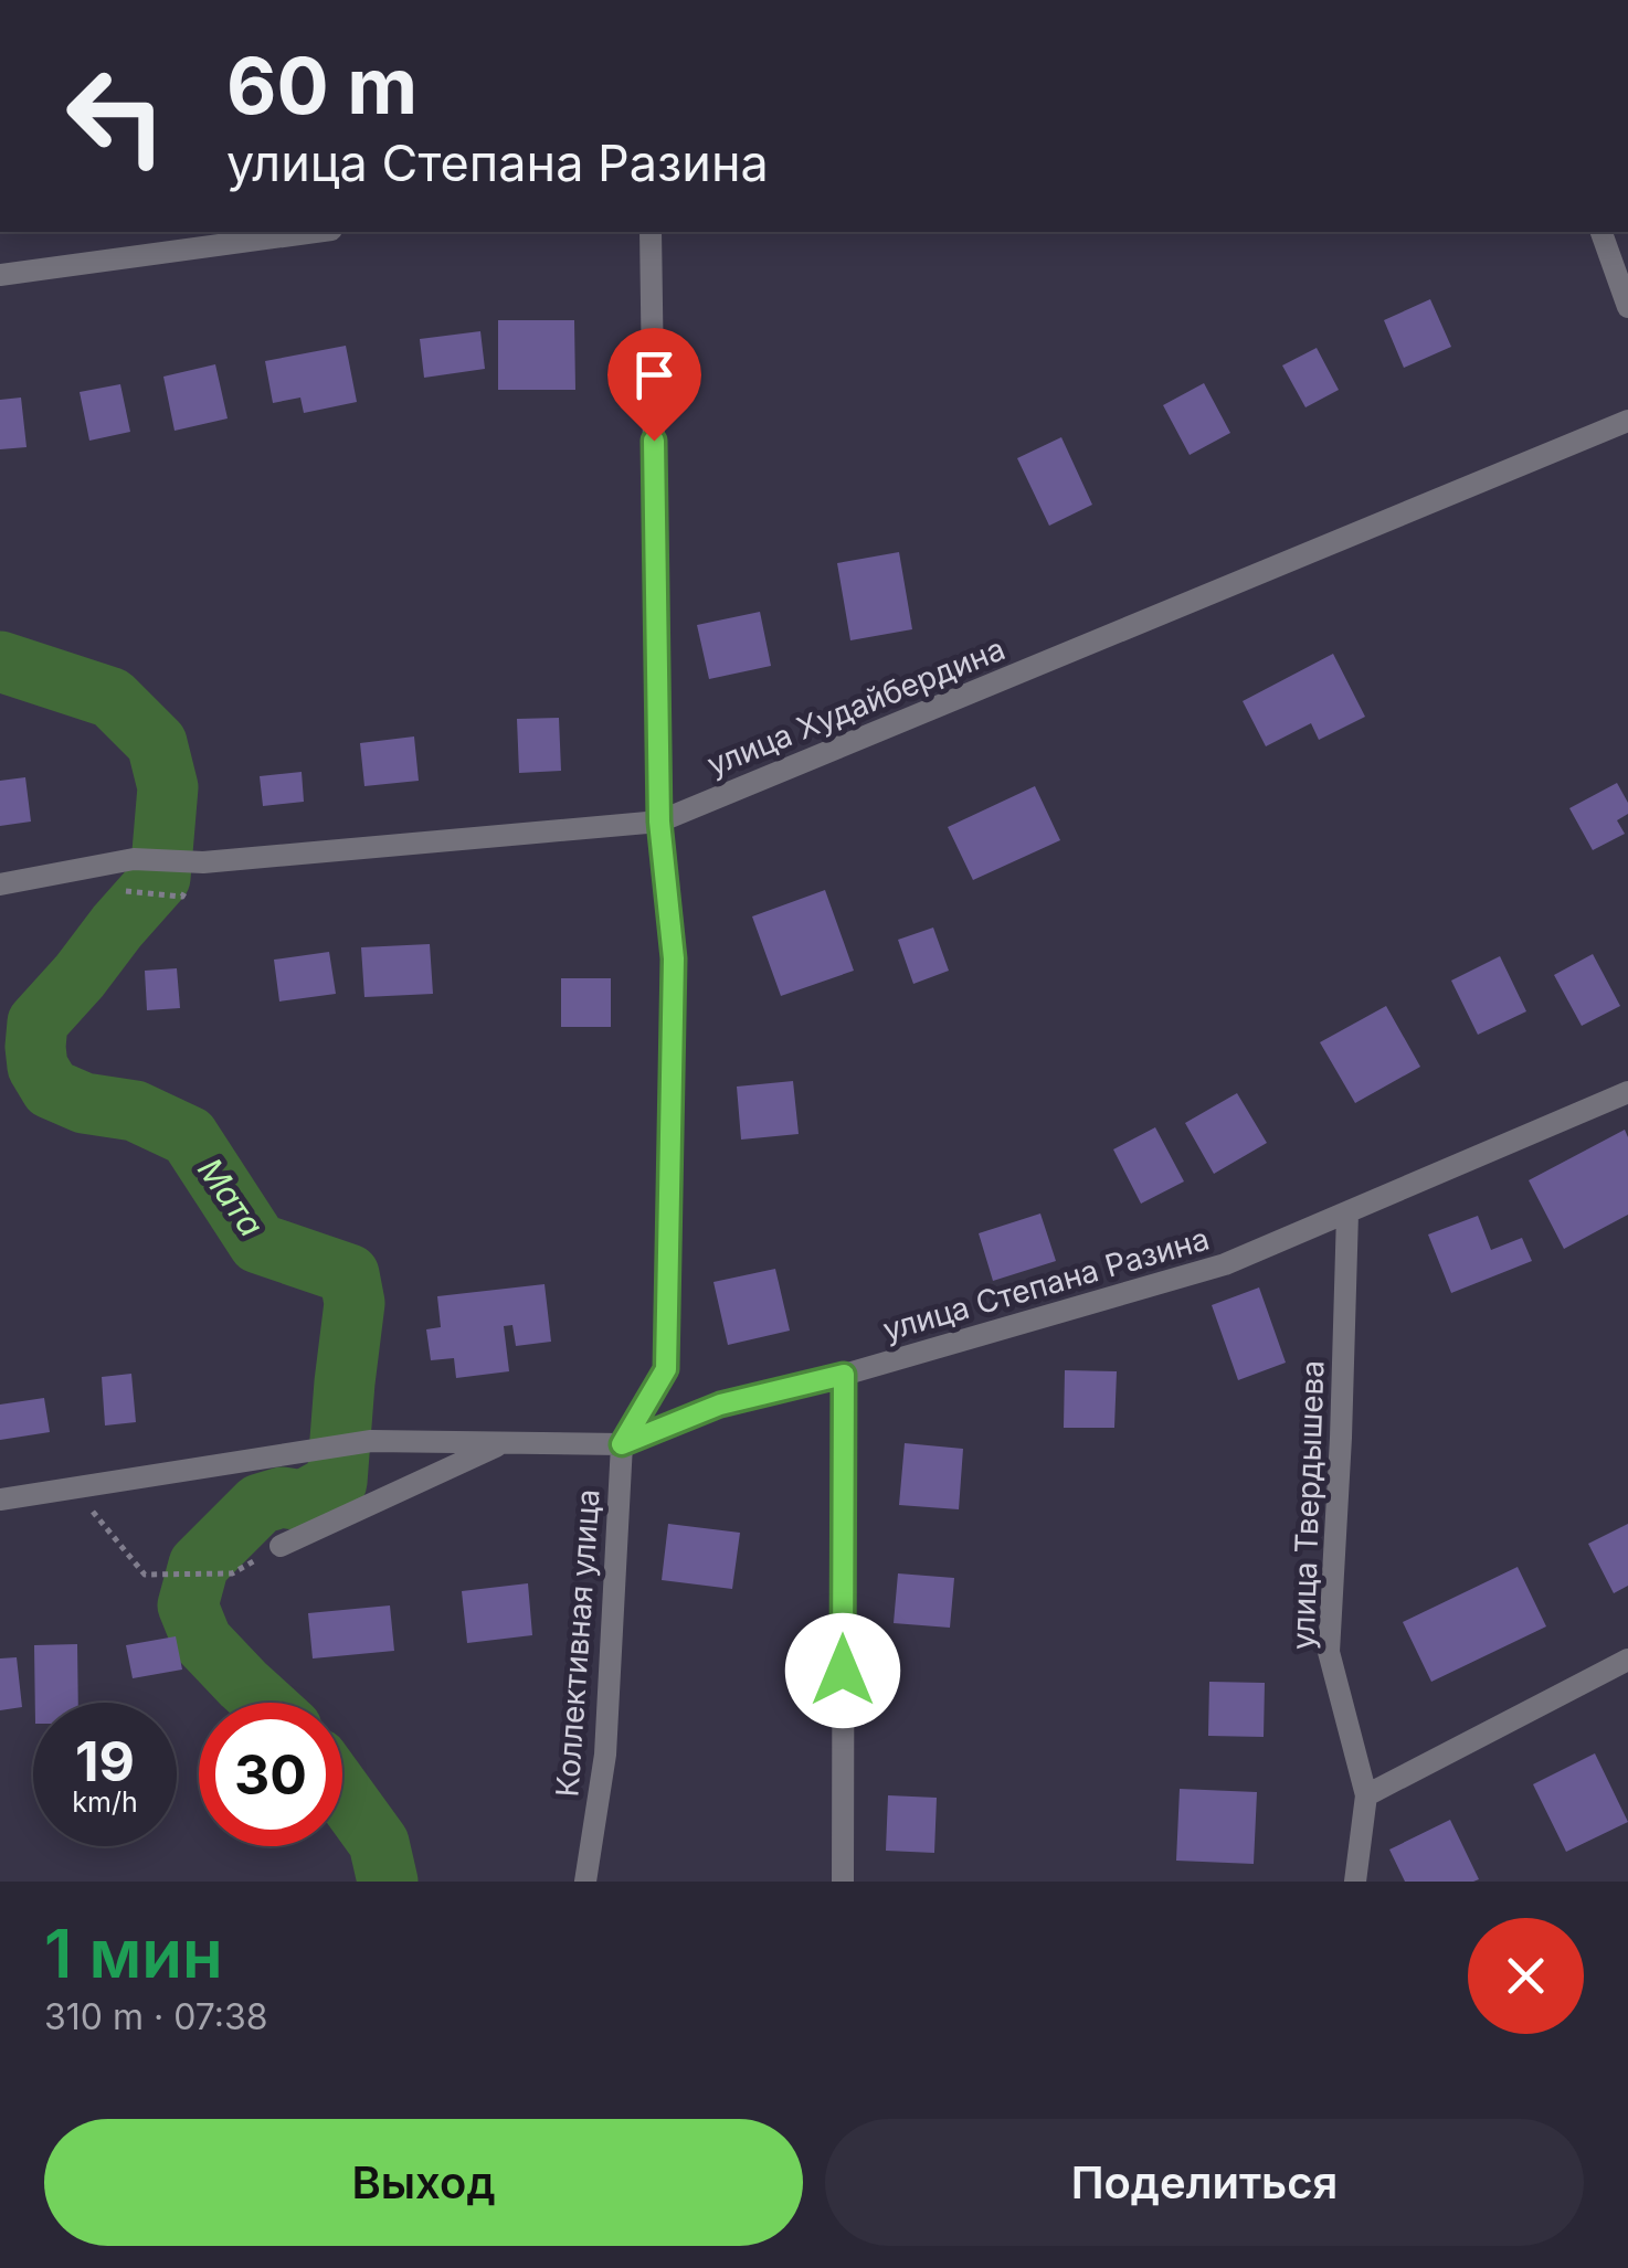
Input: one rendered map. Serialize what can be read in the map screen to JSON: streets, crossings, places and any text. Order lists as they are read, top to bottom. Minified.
{"streets":{"street":["улица Худайбердина","улица Степана Разина","улица Твердышева","Коллективная улица"]},"crossings":[["улица Худайбердина","Коллективная улица"],["улица Степана Разина","улица Твердышева"],["улица Степана Разина","Коллективная улица"]],"water":["Мата"],"page":{"turn":["60 m","улица Степана Разина"],"speed":"19 km/h","limit":"30","heading":["1 мин","310 m · 07:38"],"buttons":["Выход","Поделиться"]}}
